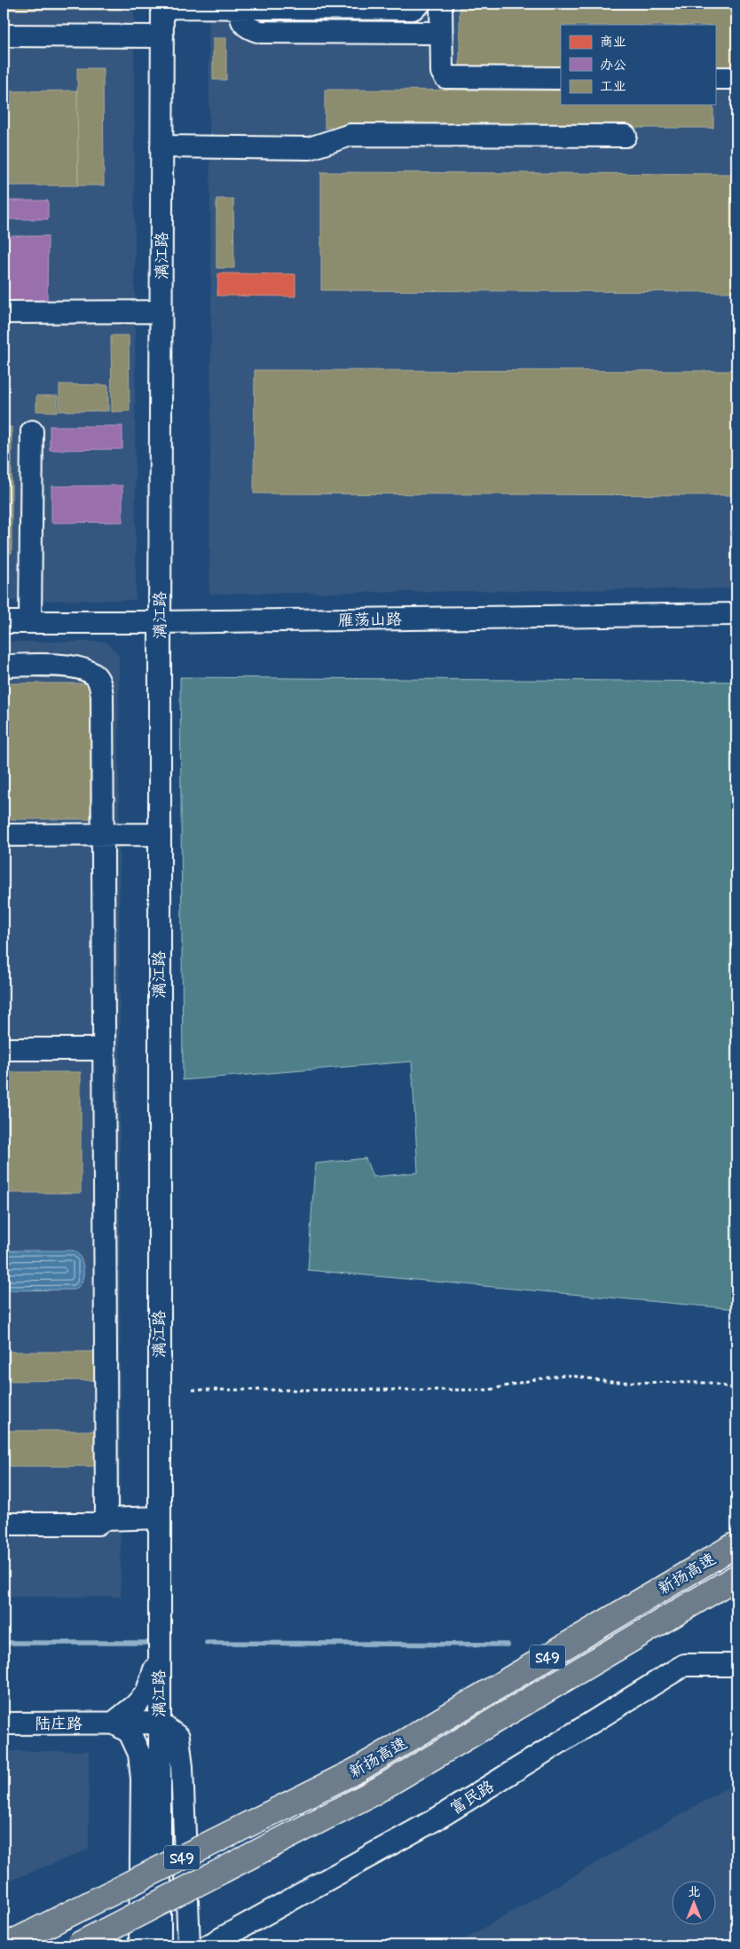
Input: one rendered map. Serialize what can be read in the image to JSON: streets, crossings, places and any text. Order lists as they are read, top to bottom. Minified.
{"streets":{"highway":["新扬高速","S49"],"street":["漓江路","雁荡山路","陆庄路","富民路"]},"crossings":[["漓江路","雁荡山路"],["漓江路","陆庄路"]],"legend":["商业","办公","工业"],"north":"top"}
